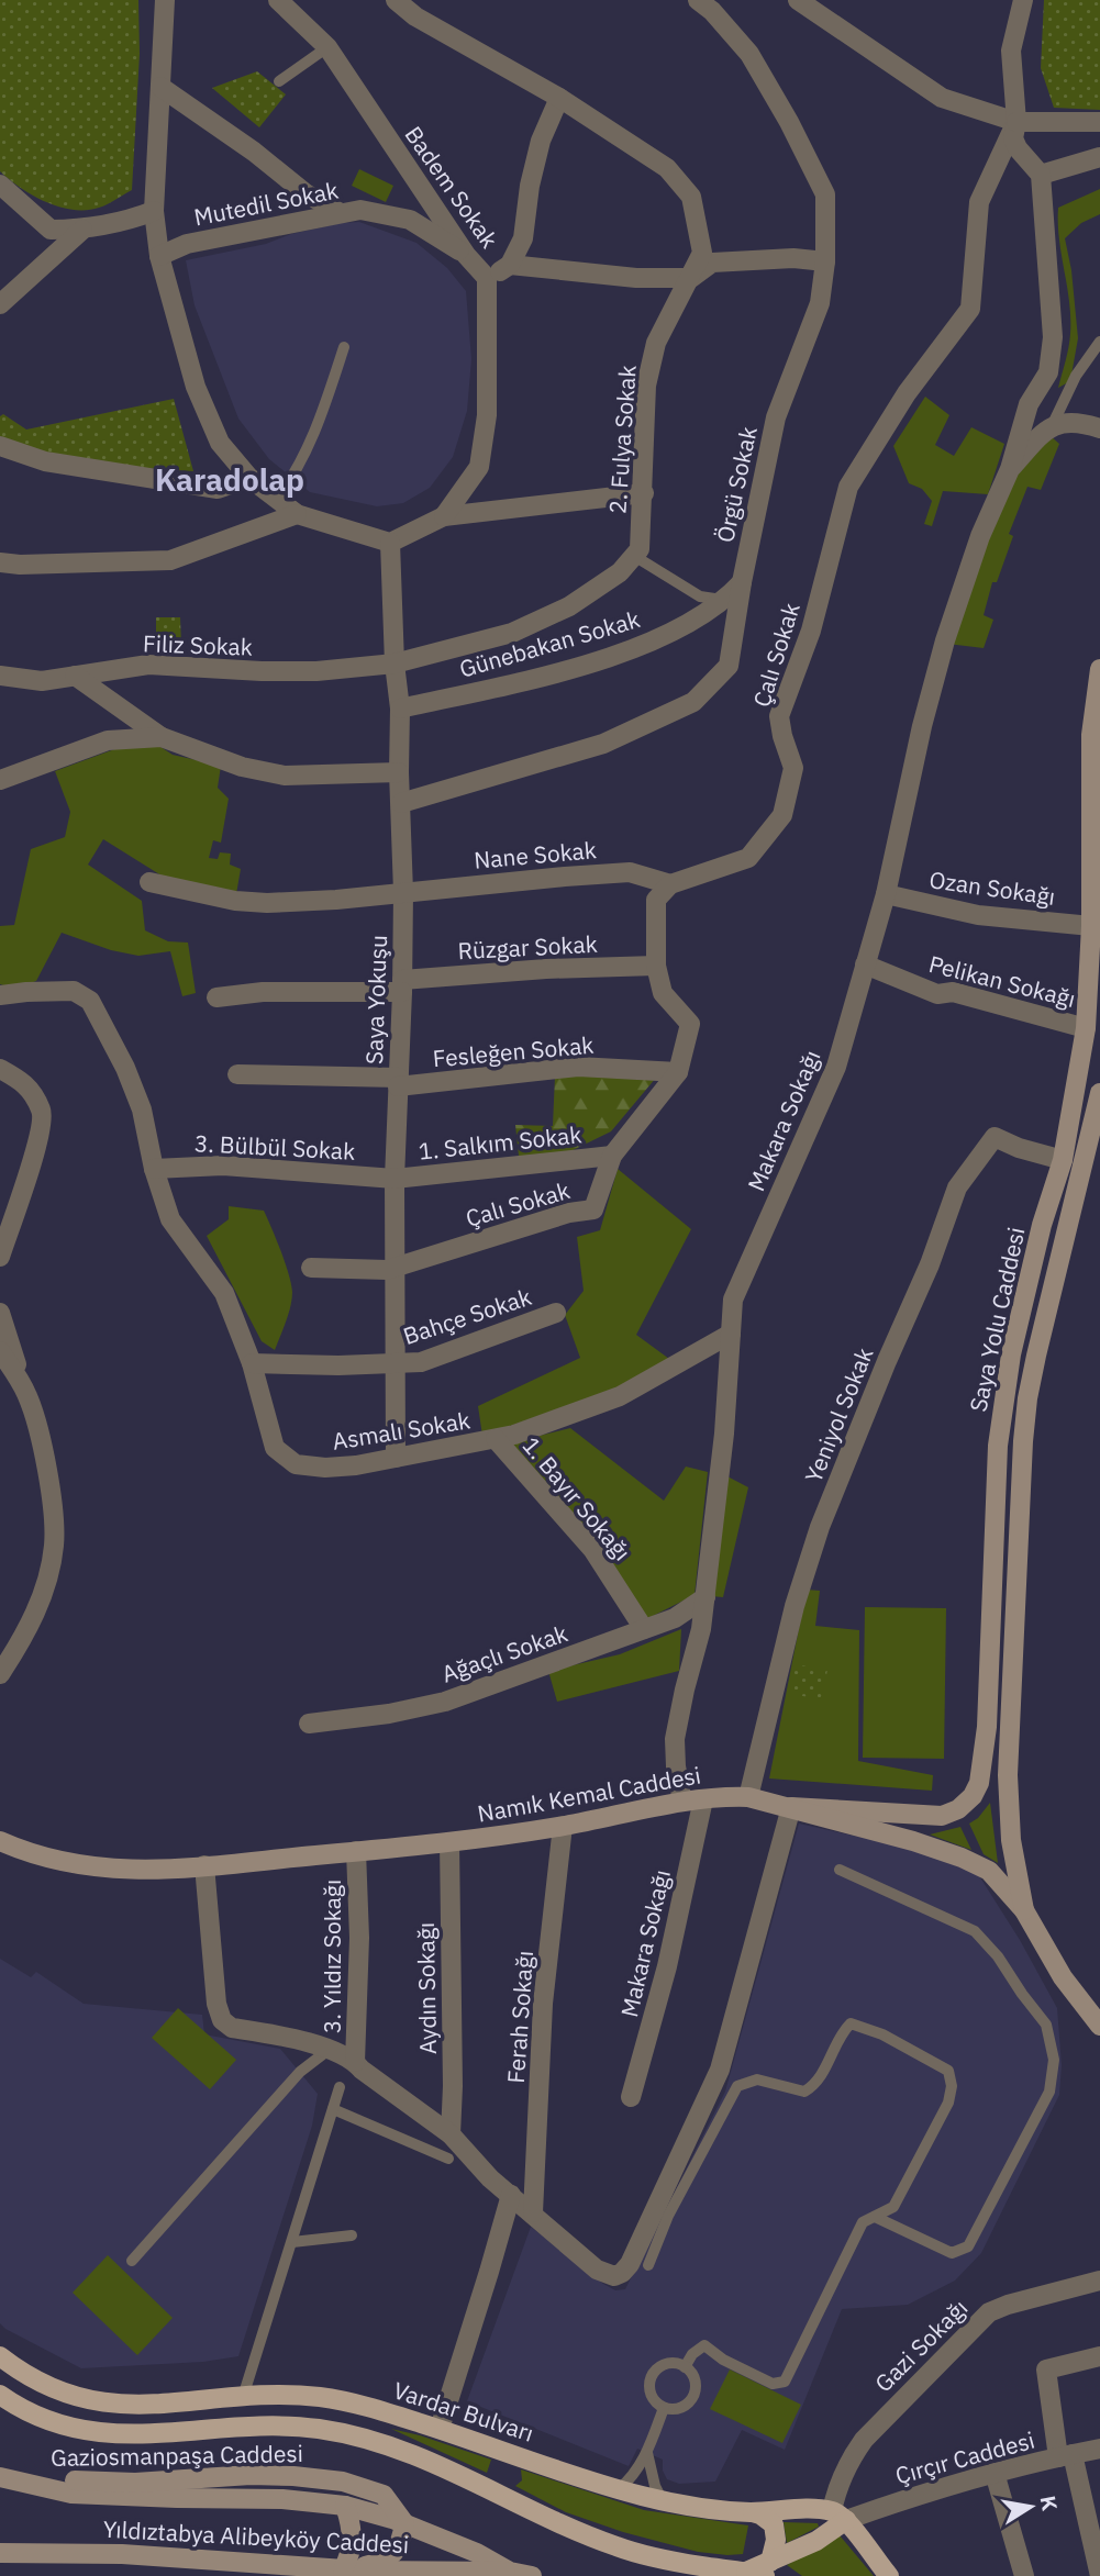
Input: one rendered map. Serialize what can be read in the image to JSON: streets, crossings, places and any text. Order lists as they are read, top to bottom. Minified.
{"streets":{"main road":["Saya Yolu Caddesi","Namık Kemal Caddesi","Vardar Bulvarı","Gaziosmanpaşa Caddesi","Yıldıztabya Alibeyköy Caddesi"],"street":["Badem Sokak","Mutedil Sokak","2. Fulya Sokak","Örgü Sokak","Günebakan Sokak","Filiz Sokak","Çalı Sokak","Nane Sokak","Ozan Sokağı","Rüzgar Sokak","Pelikan Sokağı","Saya Yokuşu","Fesleğen Sokak","Makara Sokağı","1. Salkım Sokak","3. Bülbül Sokak","Bahçe Sokak","Yeniyol Sokak","Asmalı Sokak","1. Bayır Sokağı","Ağaçlı Sokak","3. Yıldız Sokağı","Aydın Sokağı","Ferah Sokağı","Gazi Sokağı","Çırçır Caddesi"]},"crossings":[["Badem Sokak","Mutedil Sokak"],["Örgü Sokak","Günebakan Sokak"],["Örgü Sokak","Saya Yokuşu"],["Günebakan Sokak","Saya Yokuşu"],["Filiz Sokak","Saya Yokuşu"],["Çalı Sokak","Nane Sokak"],["Çalı Sokak","Rüzgar Sokak"],["Çalı Sokak","Saya Yokuşu"],["Çalı Sokak","Fesleğen Sokak"],["Çalı Sokak","1. Salkım Sokak"],["Nane Sokak","Saya Yokuşu"],["Ozan Sokağı","Makara Sokağı"],["Ozan Sokağı","Saya Yolu Caddesi"],["Rüzgar Sokak","Saya Yokuşu"],["Pelikan Sokağı","Makara Sokağı"],["Pelikan Sokağı","Saya Yolu Caddesi"],["Saya Yokuşu","Fesleğen Sokak"],["Saya Yokuşu","1. Salkım Sokak"],["Saya Yokuşu","3. Bülbül Sokak"],["Saya Yokuşu","Bahçe Sokak"],["Saya Yokuşu","Asmalı Sokak"],["Makara Sokağı","Asmalı Sokak"],["Makara Sokağı","Ağaçlı Sokak"],["Makara Sokağı","Namık Kemal Caddesi"],["1. Salkım Sokak","3. Bülbül Sokak"],["3. Bülbül Sokak","Asmalı Sokak"],["Bahçe Sokak","Asmalı Sokak"],["Saya Yolu Caddesi","Yeniyol Sokak"],["Saya Yolu Caddesi","Namık Kemal Caddesi"],["Yeniyol Sokak","Namık Kemal Caddesi"],["Asmalı Sokak","1. Bayır Sokağı"],["1. Bayır Sokağı","Ağaçlı Sokak"],["Namık Kemal Caddesi","3. Yıldız Sokağı"],["Namık Kemal Caddesi","Aydın Sokağı"],["Namık Kemal Caddesi","Ferah Sokağı"],["Gazi Sokağı","Vardar Bulvarı"],["Gazi Sokağı","Çırçır Caddesi"],["Vardar Bulvarı","Çırçır Caddesi"],["Gaziosmanpaşa Caddesi","Yıldıztabya Alibeyköy Caddesi"]],"districts":["Karadolap"],"north":"right"}
